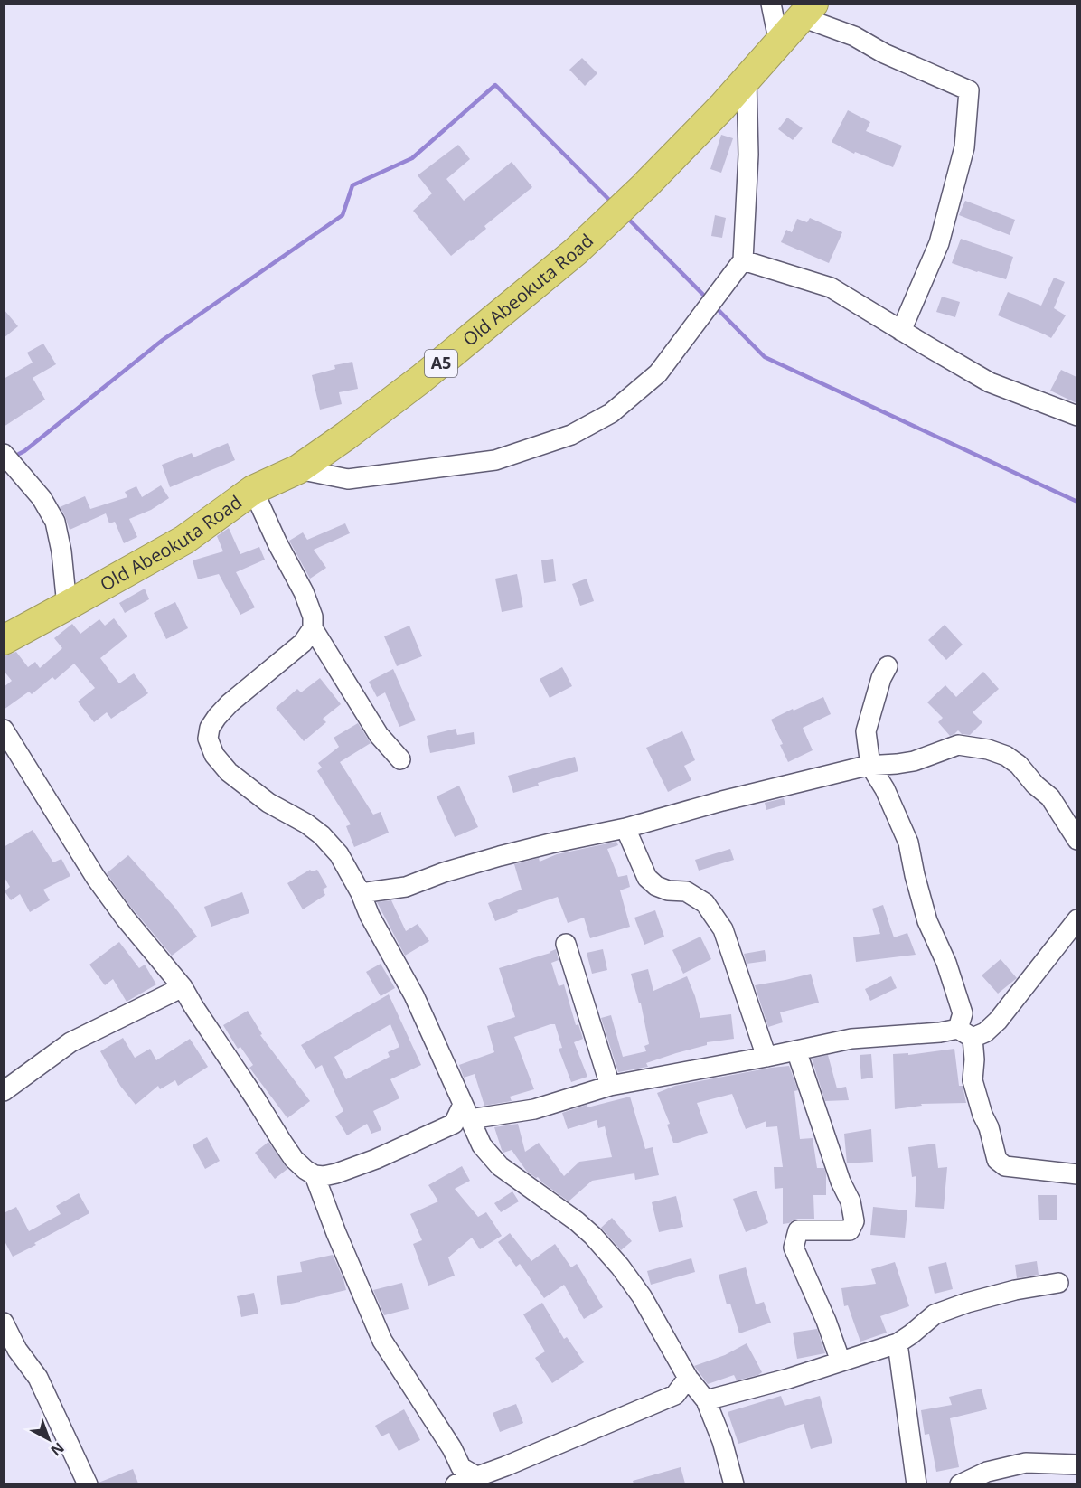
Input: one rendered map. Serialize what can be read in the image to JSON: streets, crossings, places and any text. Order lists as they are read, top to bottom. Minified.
{"streets":{"highway":["Old Abeokuta Road","A5"]},"north":"bottom right"}
